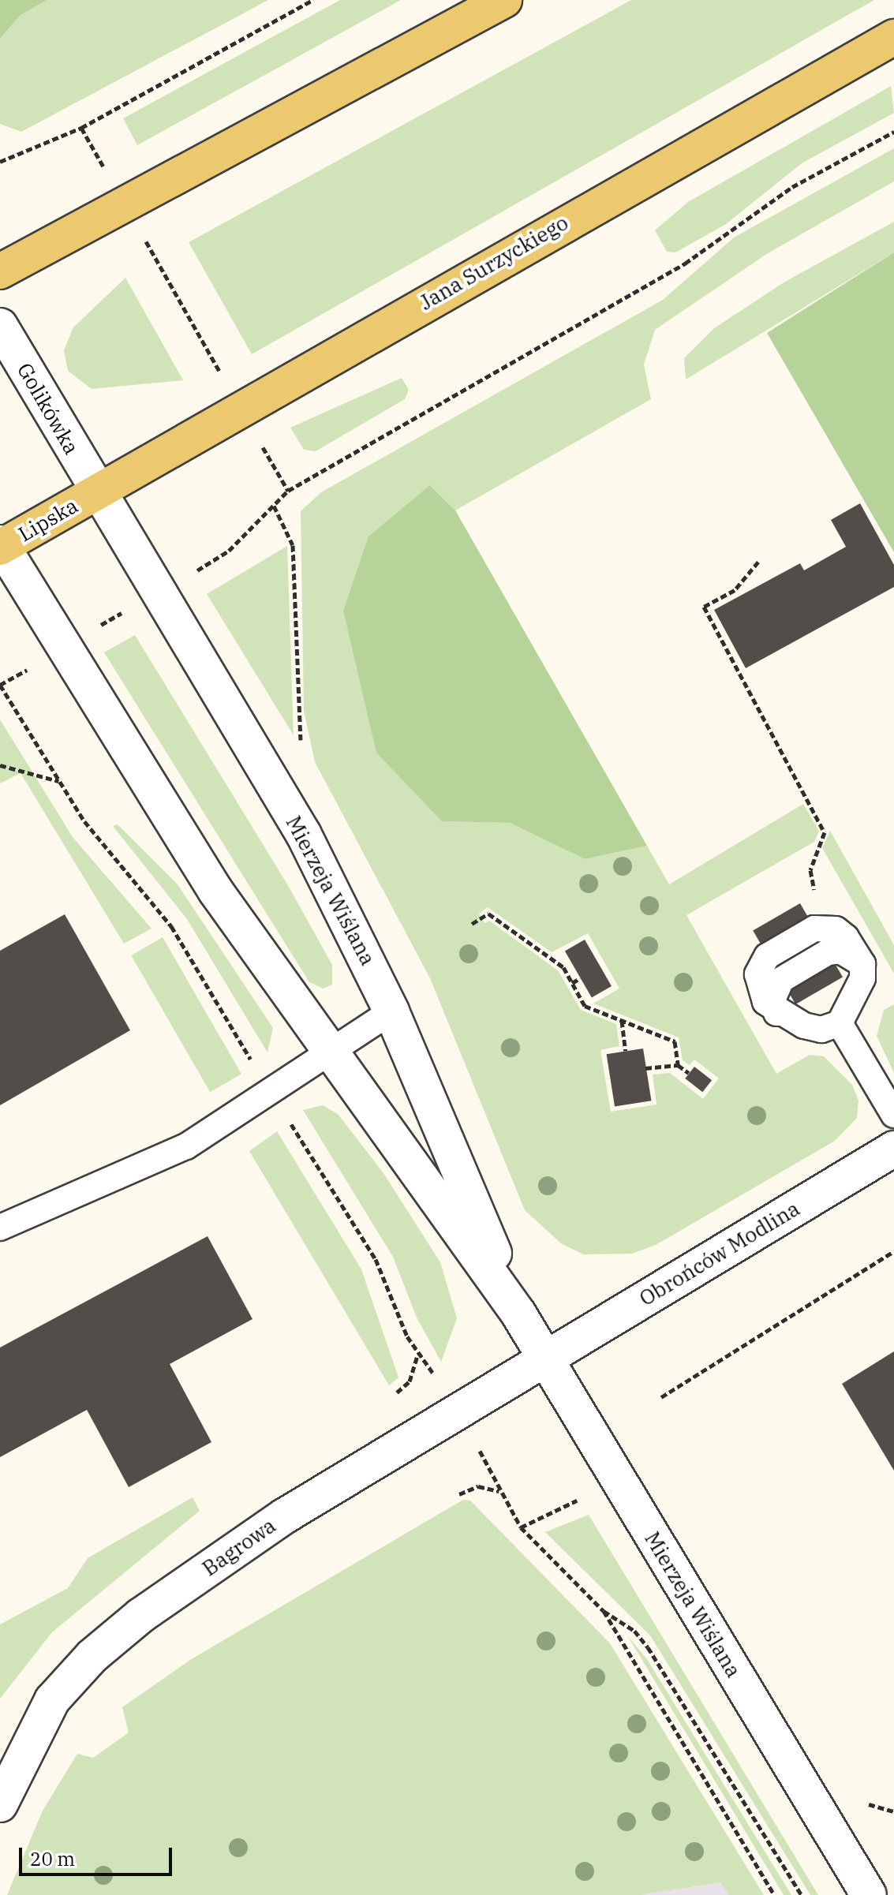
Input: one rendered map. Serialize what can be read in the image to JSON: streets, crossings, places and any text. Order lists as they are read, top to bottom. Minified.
{"streets":{"main road":["Jana Surzyckiego","Lipska"],"street":["Golikówka","Mierzeja Wiślana","Obrońców Modlina","Bagrowa"]},"crossings":[["Jana Surzyckiego","Golikówka"],["Jana Surzyckiego","Lipska"],["Jana Surzyckiego","Mierzeja Wiślana"],["Golikówka","Lipska"],["Golikówka","Mierzeja Wiślana"],["Lipska","Mierzeja Wiślana"],["Mierzeja Wiślana","Obrońców Modlina"],["Mierzeja Wiślana","Bagrowa"],["Obrońców Modlina","Bagrowa"]],"scale_bar":"20 m"}
